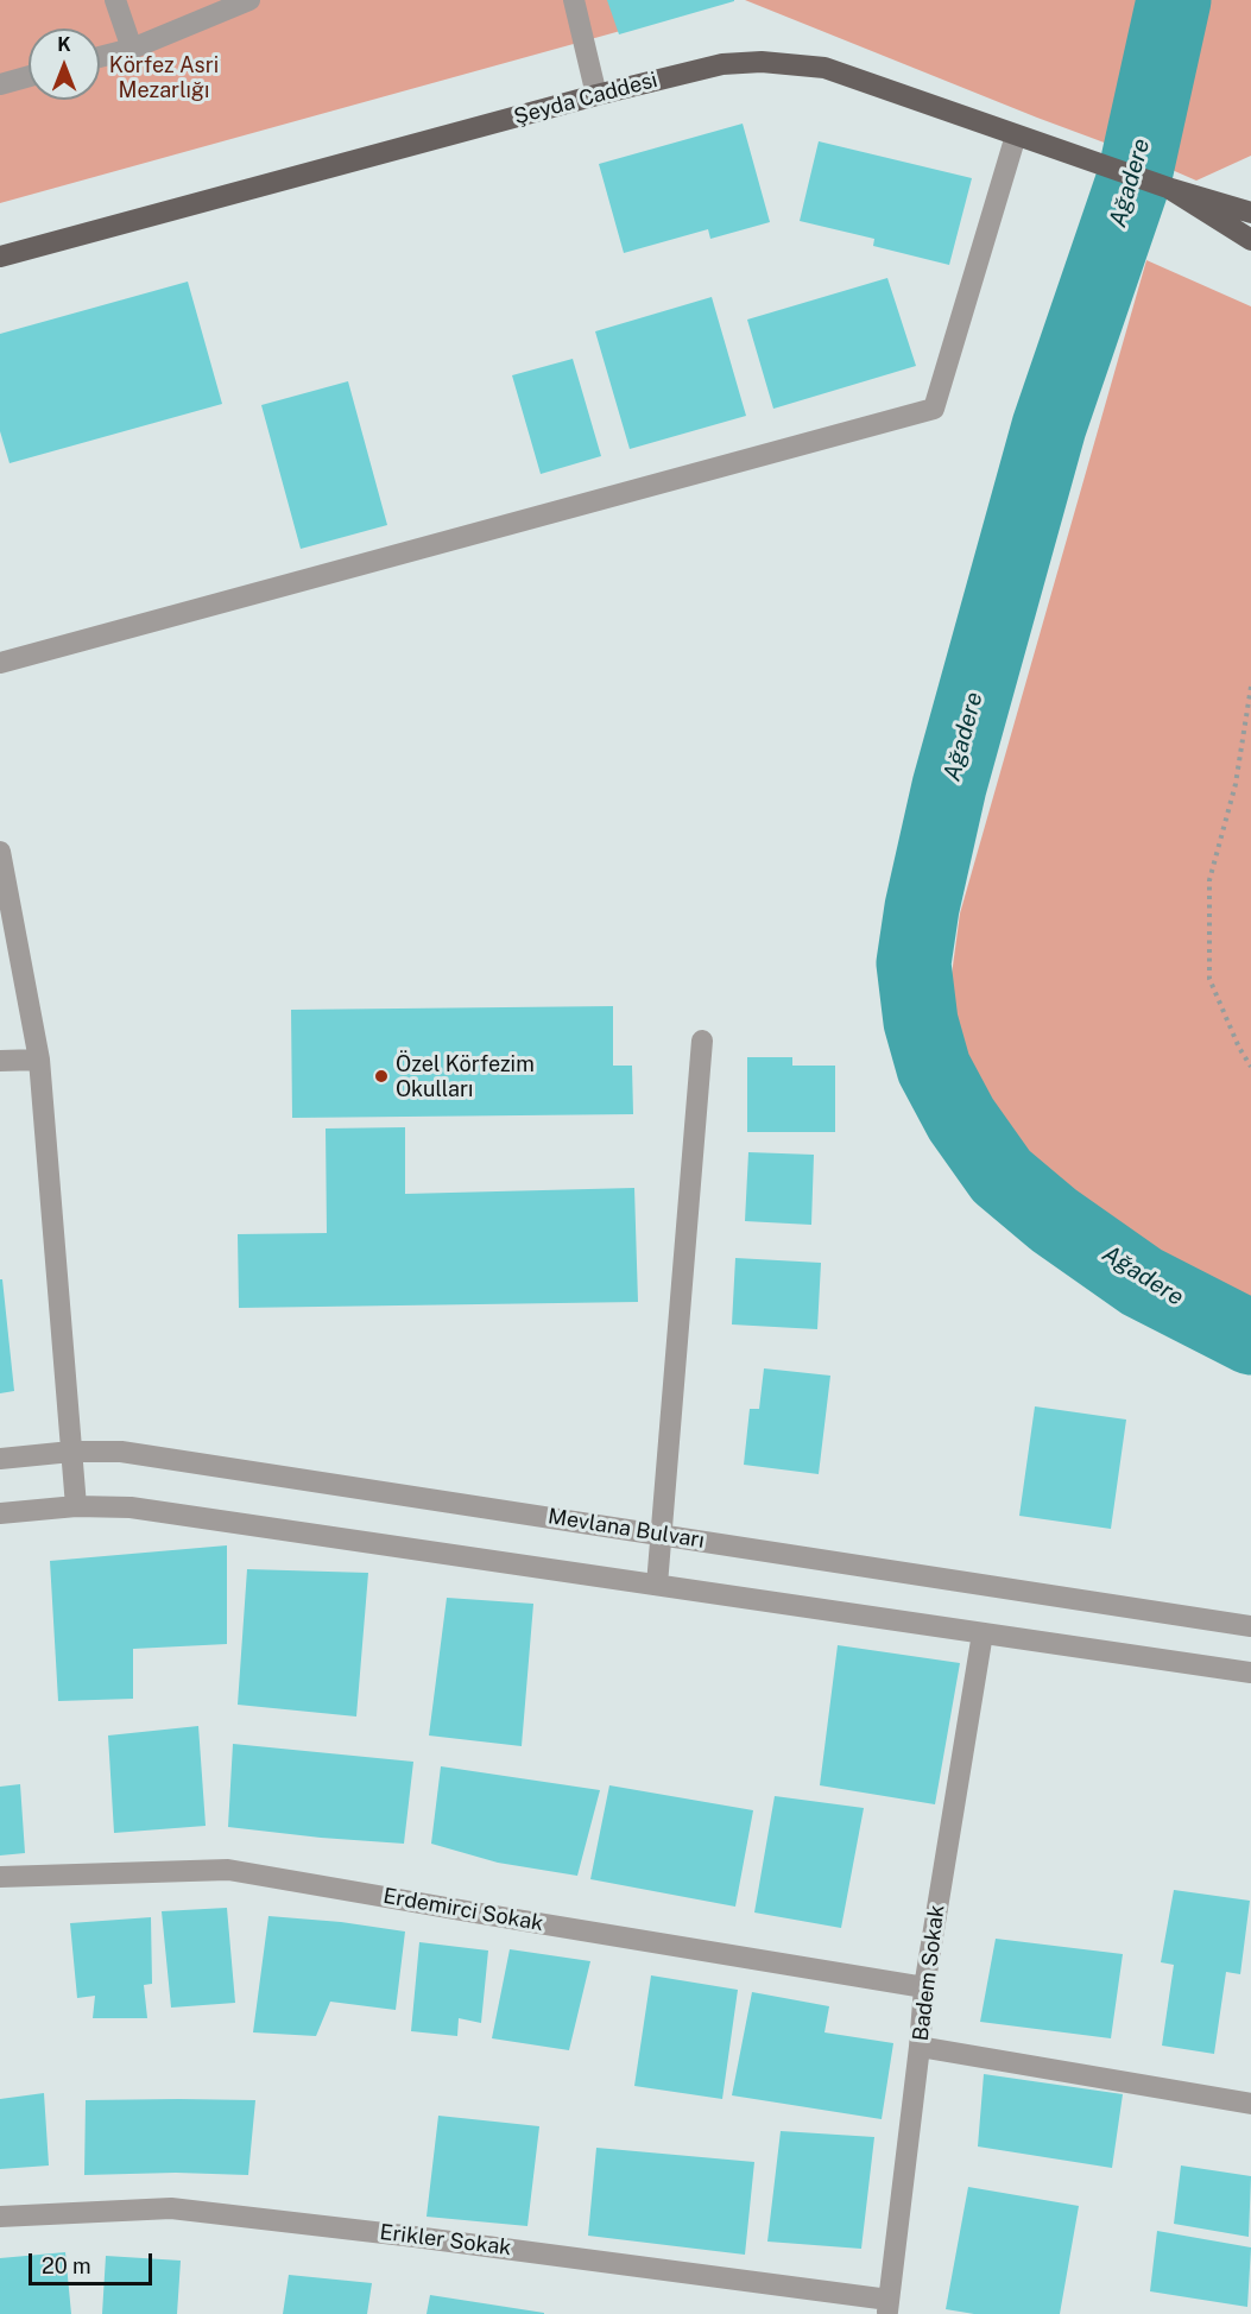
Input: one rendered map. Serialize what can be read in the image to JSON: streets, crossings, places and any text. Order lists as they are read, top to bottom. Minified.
{"streets":{"main road":["Şeyda Caddesi"],"street":["Mevlana Bulvarı","Erdemirci Sokak","Badem Sokak","Erikler Sokak"]},"crossings":[["Erdemirci Sokak","Badem Sokak"],["Badem Sokak","Erikler Sokak"]],"water":["Ağadere"],"parks":["Körfez Asri Mezarlığı"],"places":["Özel Körfezim Okulları"],"scale_bar":"20 m","north":"top"}
